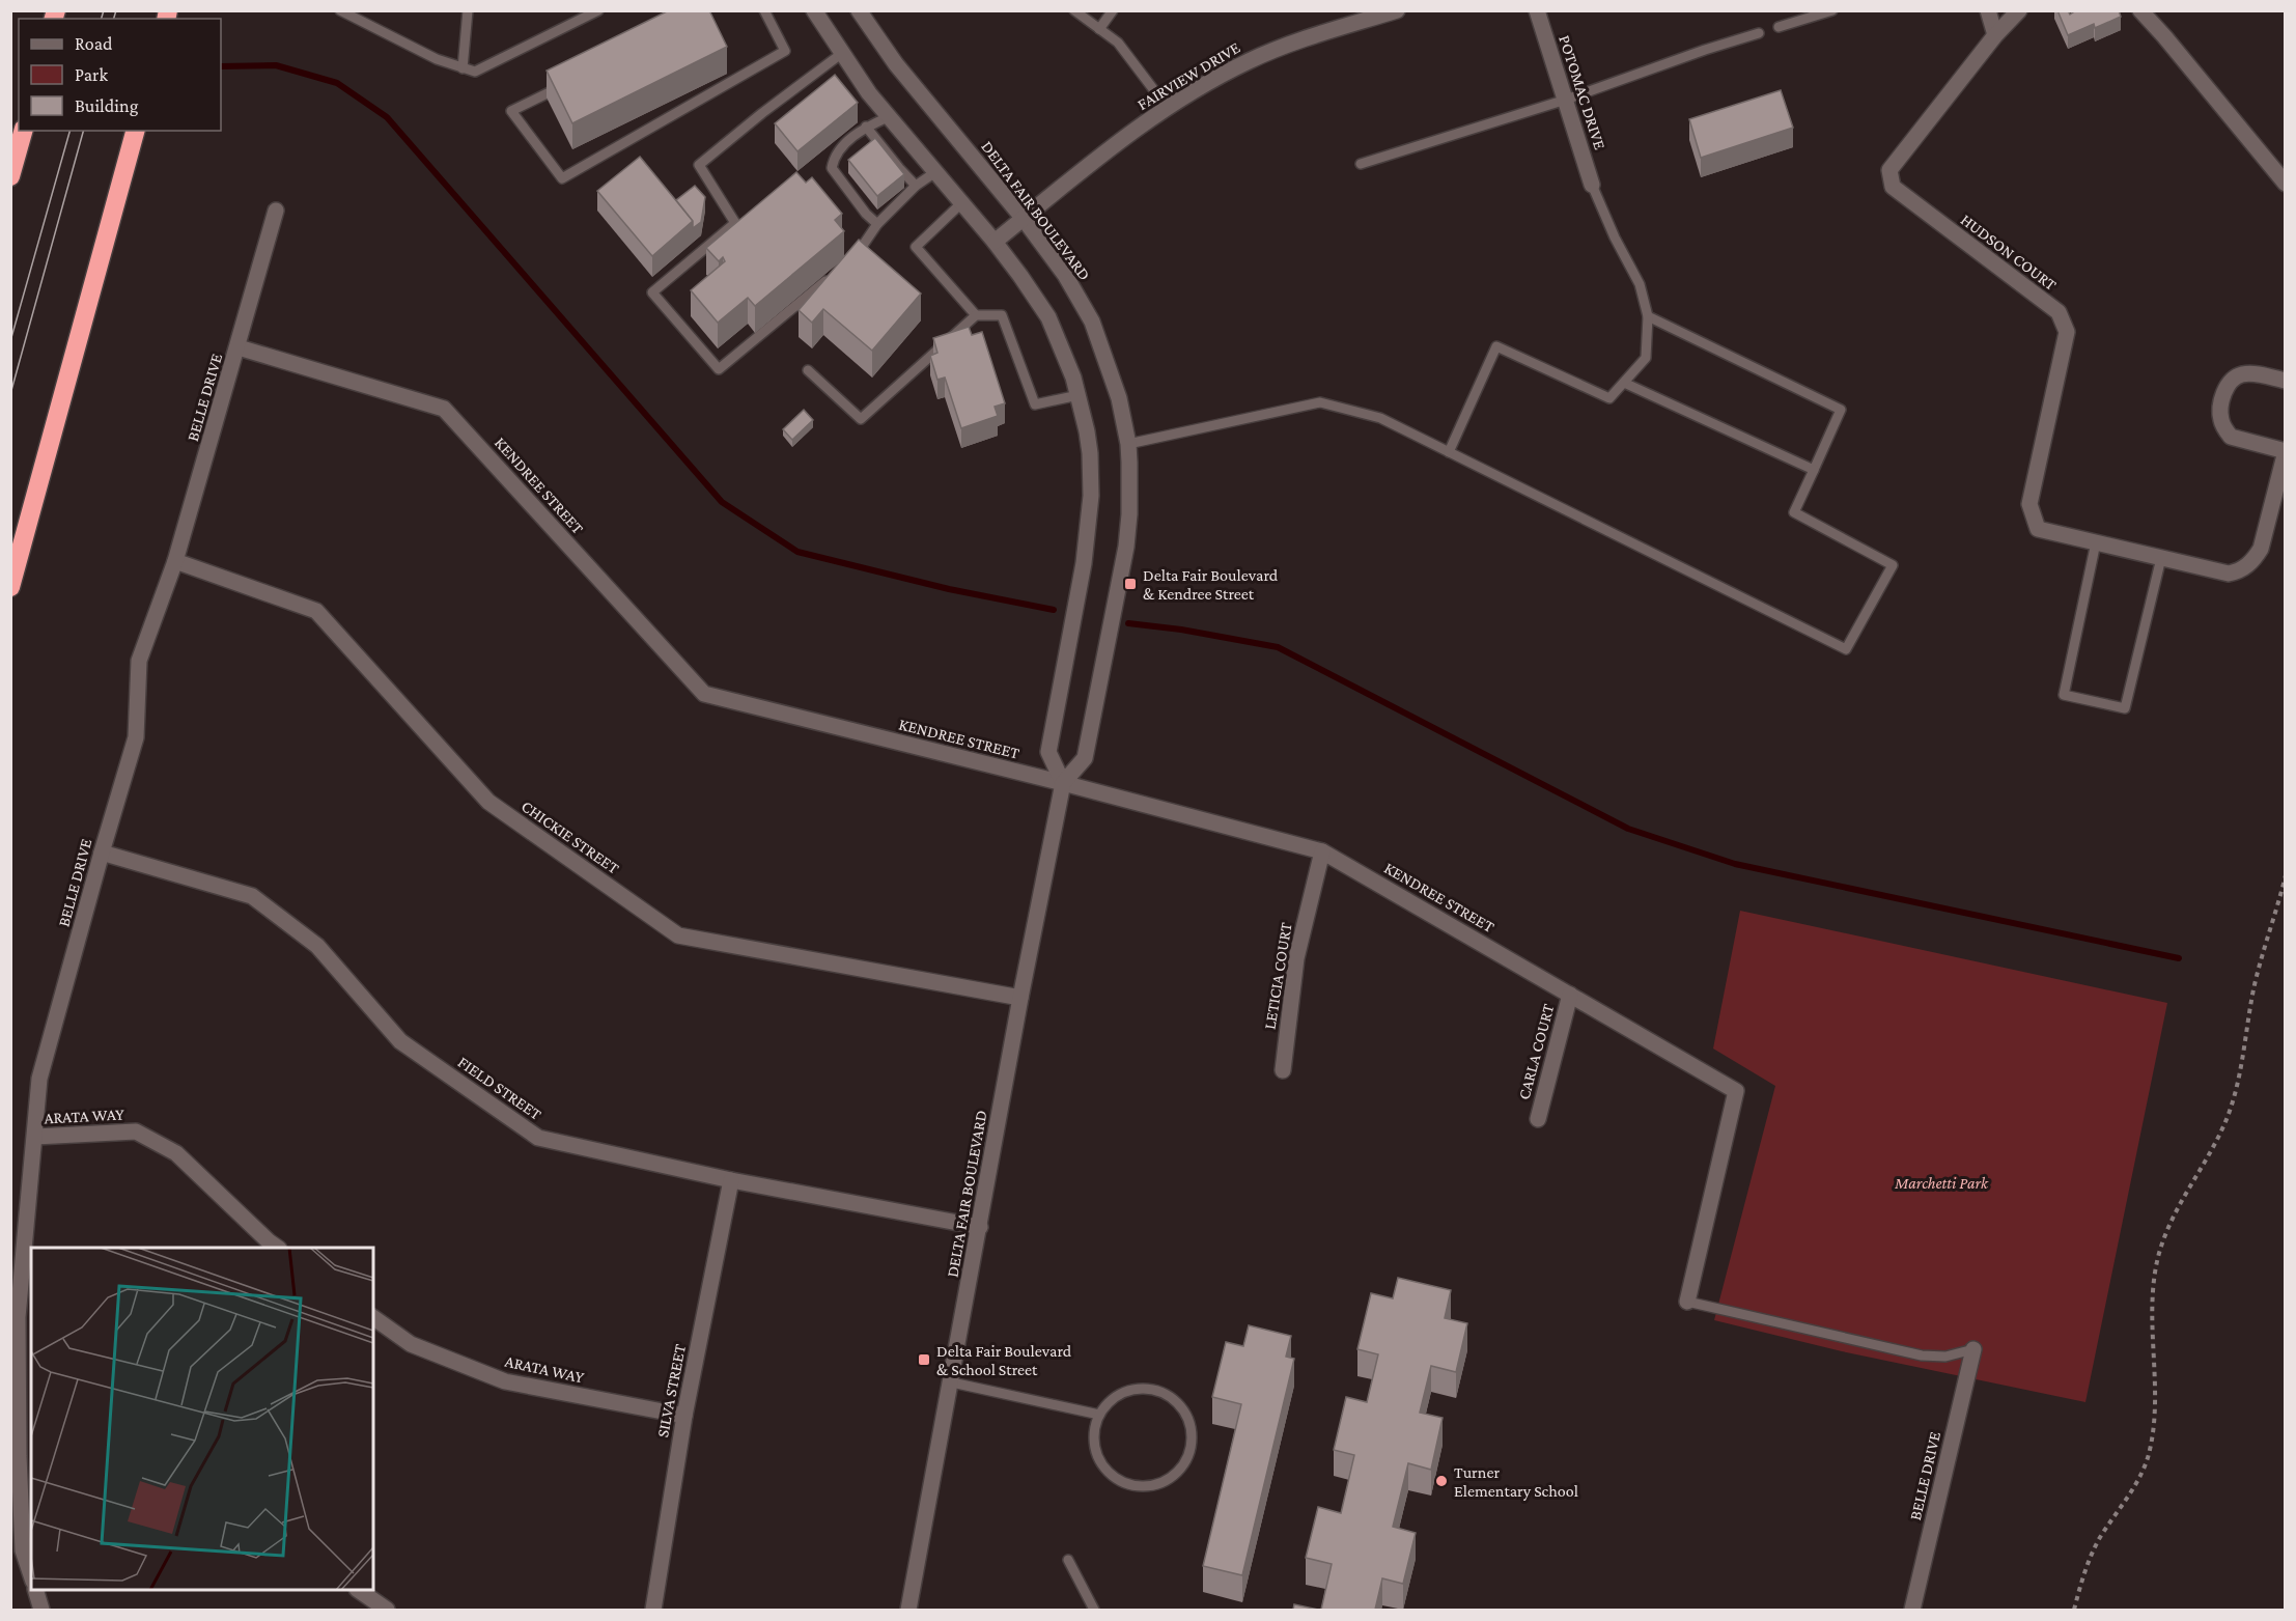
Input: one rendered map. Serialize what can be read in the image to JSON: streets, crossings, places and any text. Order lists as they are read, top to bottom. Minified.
{"streets":{"street":["FAIRVIEW DRIVE","POTOMAC DRIVE","DELTA FAIR BOULEVARD","HUDSON COURT","BELLE DRIVE","KENDREE STREET","CHICKIE STREET","LETICIA COURT","CARLA COURT","FIELD STREET","ARATA WAY","SILVA STREET"]},"crossings":[["FAIRVIEW DRIVE","DELTA FAIR BOULEVARD"],["DELTA FAIR BOULEVARD","KENDREE STREET"],["DELTA FAIR BOULEVARD","CHICKIE STREET"],["DELTA FAIR BOULEVARD","FIELD STREET"],["BELLE DRIVE","KENDREE STREET"],["BELLE DRIVE","CHICKIE STREET"],["BELLE DRIVE","FIELD STREET"],["BELLE DRIVE","ARATA WAY"],["KENDREE STREET","LETICIA COURT"],["KENDREE STREET","CARLA COURT"],["FIELD STREET","SILVA STREET"],["ARATA WAY","SILVA STREET"]],"parks":["Marchetti Park"],"places":{"transit":["Delta Fair Boulevard & Kendree Street","Delta Fair Boulevard & School Street"],"other":["Turner Elementary School"]},"legend":["Road","Park","Building"]}
